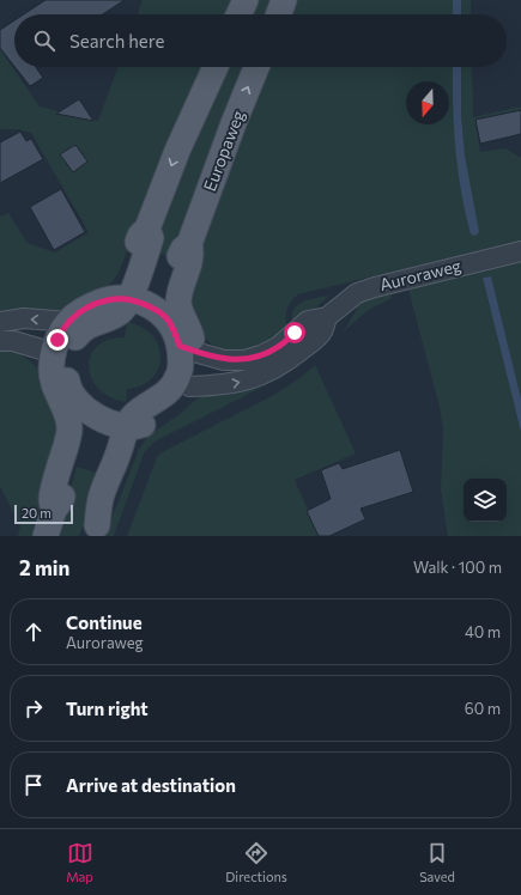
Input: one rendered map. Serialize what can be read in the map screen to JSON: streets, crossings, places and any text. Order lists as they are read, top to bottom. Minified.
{"streets":{"main road":["Europaweg"],"street":["Auroraweg"]},"crossings":[["Europaweg","Auroraweg"]],"scale_bar":"20 m","north":"bottom","page":{"search":"Search here","scale":"20 m","heading":["2 min","Walk · 100 m"],"list":[["Continue","Auroraweg","40 m"],["Turn right","60 m"],"Arrive at destination"],"nav":["Map","Directions","Saved"]}}
